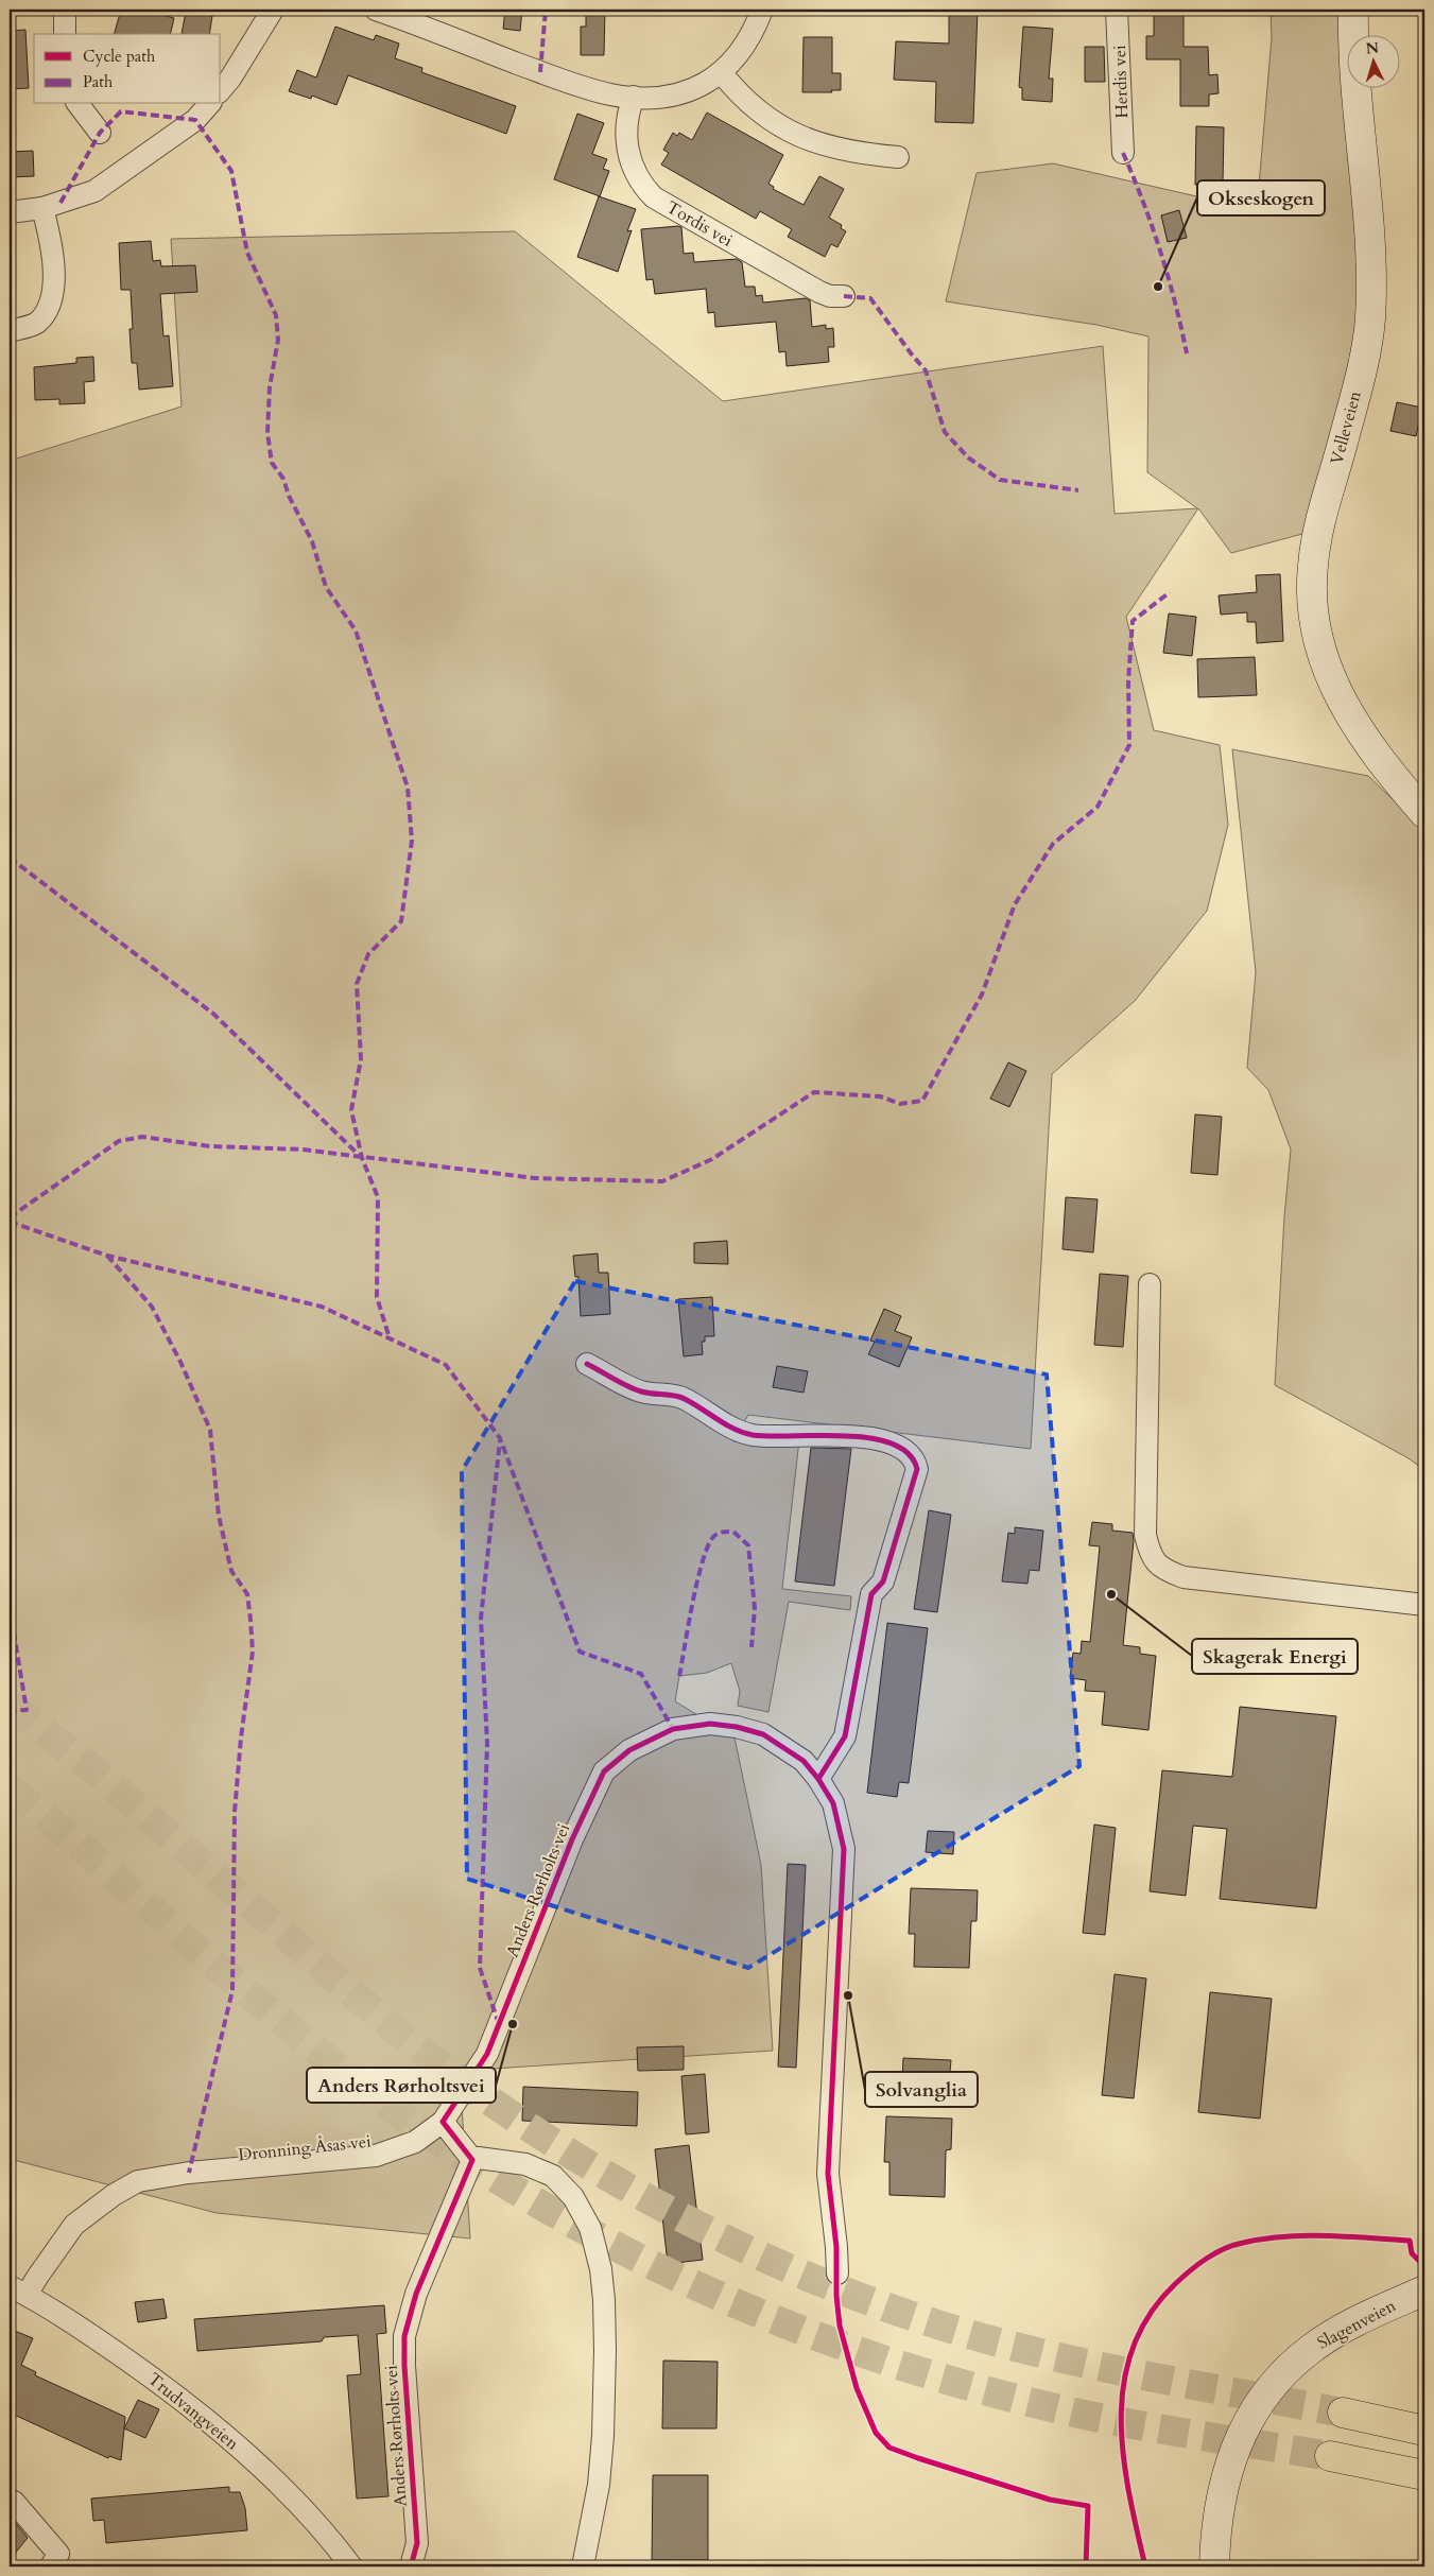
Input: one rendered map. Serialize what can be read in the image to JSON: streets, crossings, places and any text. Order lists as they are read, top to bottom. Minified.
{"streets":{"main road":["Velleveien","Slagenveien"],"street":["Herdis vei","Tordis vei","Anders Rørholts vei","Dronning Åsas vei","Trudvangveien"]},"crossings":[["Anders Rørholts vei","Dronning Åsas vei"],["Dronning Åsas vei","Trudvangveien"]],"places":["Okseskogen","Skagerak Energi","Solvanglia","Anders Rørholtsvei"],"legend":["Cycle path","Path"],"north":"top"}
